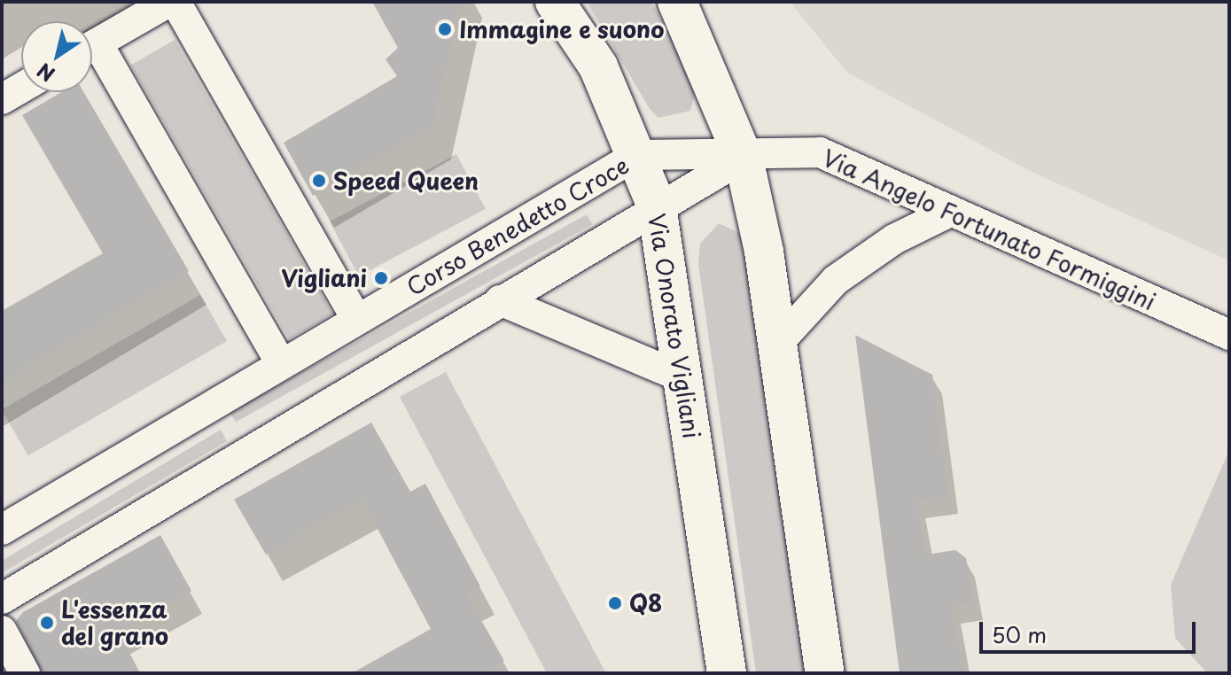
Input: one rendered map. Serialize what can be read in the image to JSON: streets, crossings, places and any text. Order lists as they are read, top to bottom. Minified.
{"streets":{"main road":["Via Onorato Vigliani"],"street":["Corso Benedetto Croce","Via Angelo Fortunato Formiggini"]},"crossings":[["Corso Benedetto Croce","Via Angelo Fortunato Formiggini"],["Corso Benedetto Croce","Via Onorato Vigliani"]],"places":["Immagine e suono","Speed Queen","Vigliani","Q8","L'essenza del grano"],"scale_bar":"50 m","north":"bottom left"}
